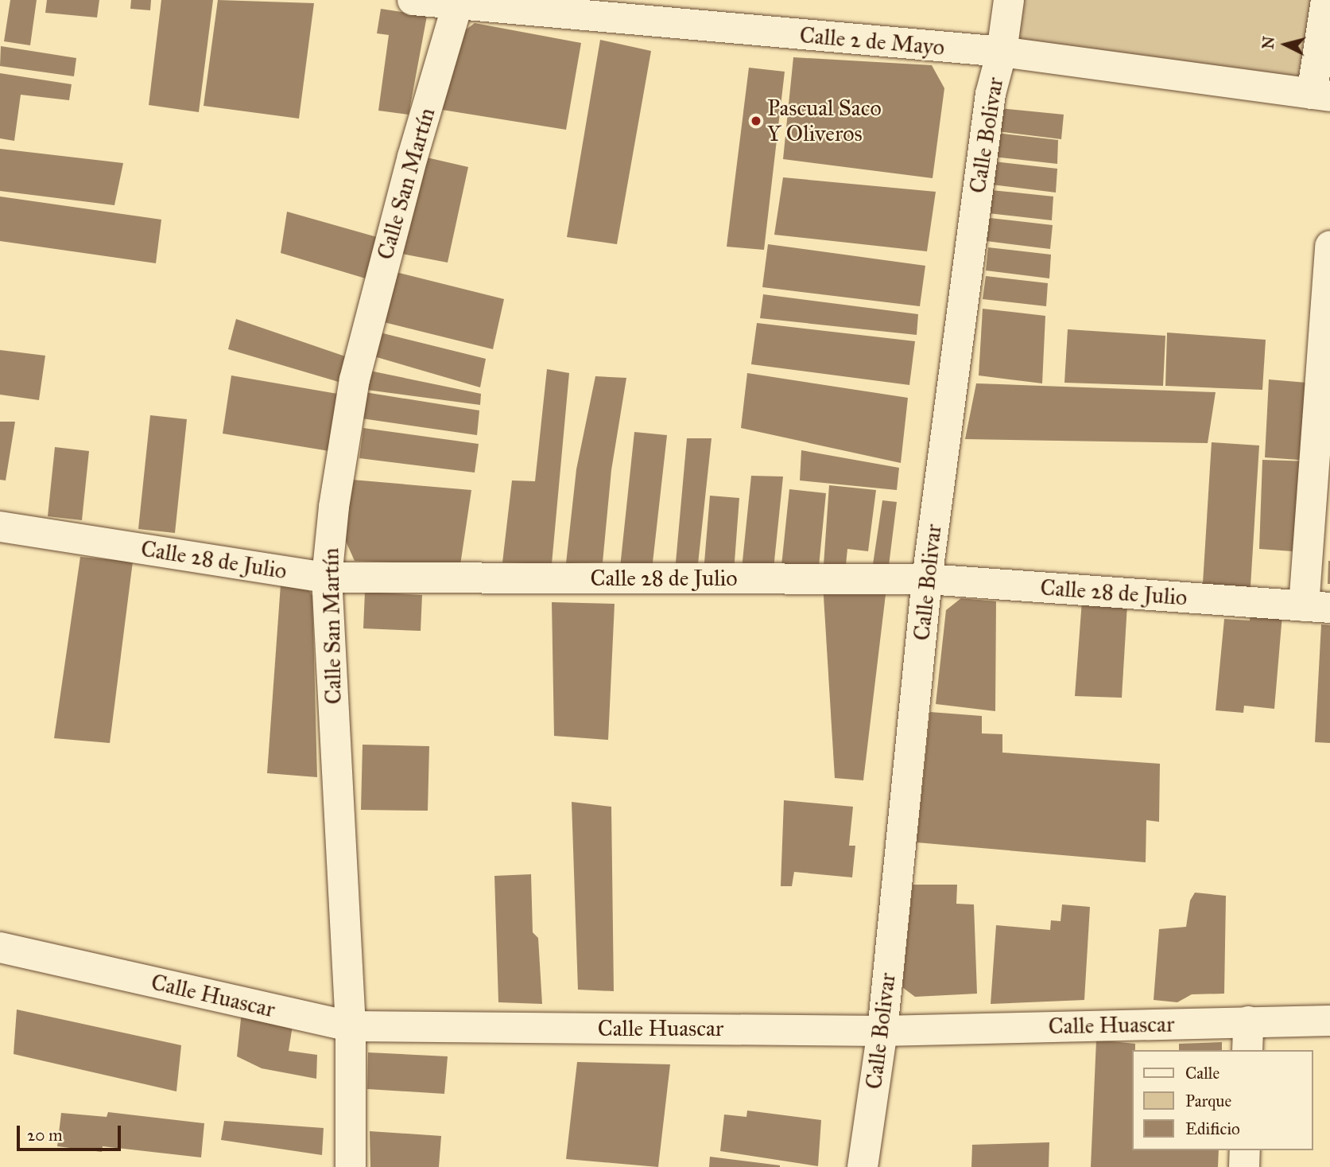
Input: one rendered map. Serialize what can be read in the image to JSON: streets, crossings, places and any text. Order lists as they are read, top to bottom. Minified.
{"streets":{"street":["Calle 2 de Mayo","Calle Bolivar","Calle San Martín","Calle 28 de Julio","Calle Huascar"]},"crossings":[["Calle 2 de Mayo","Calle Bolivar"],["Calle 2 de Mayo","Calle San Martín"],["Calle Bolivar","Calle 28 de Julio"],["Calle Bolivar","Calle Huascar"],["Calle San Martín","Calle 28 de Julio"],["Calle San Martín","Calle Huascar"]],"places":["Pascual Saco Y Oliveros"],"legend":["Calle","Parque","Edificio"],"scale_bar":"20 m","north":"left"}
